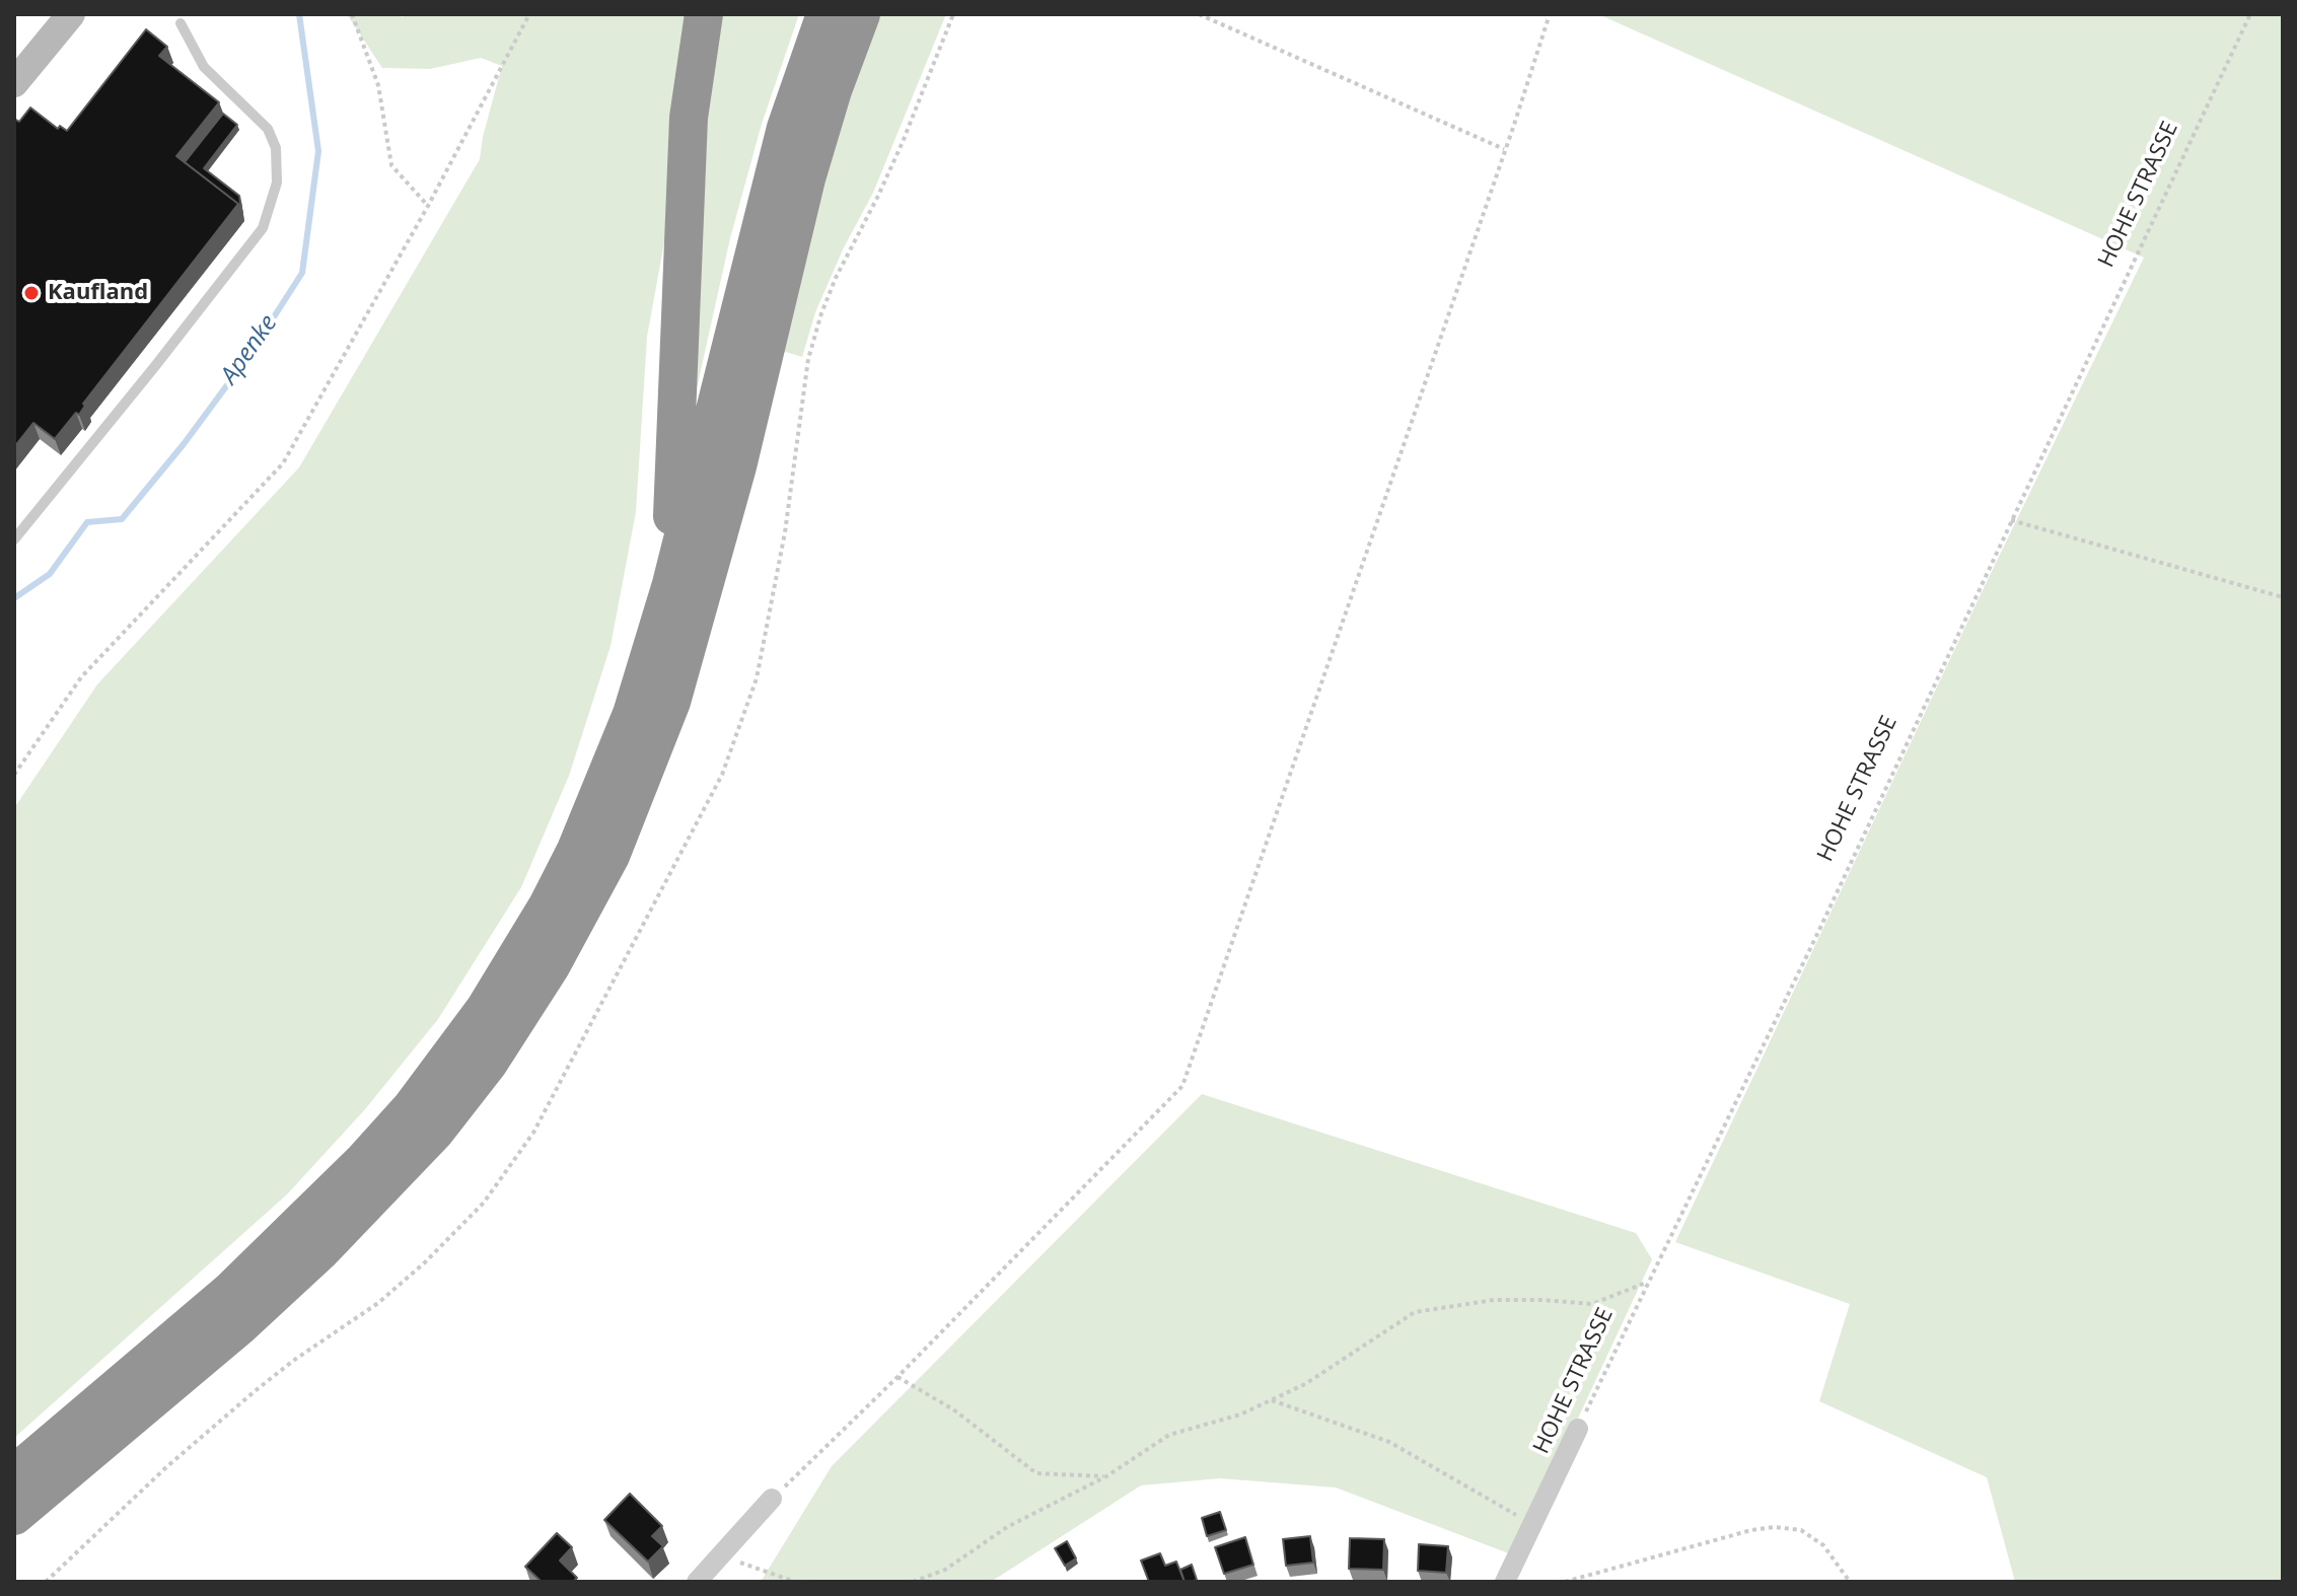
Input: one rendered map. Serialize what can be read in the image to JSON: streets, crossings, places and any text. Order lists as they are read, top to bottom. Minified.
{"streets":{"street":["HOHE STRASSE"]},"water":["Apenke"],"places":["Kaufland"]}
